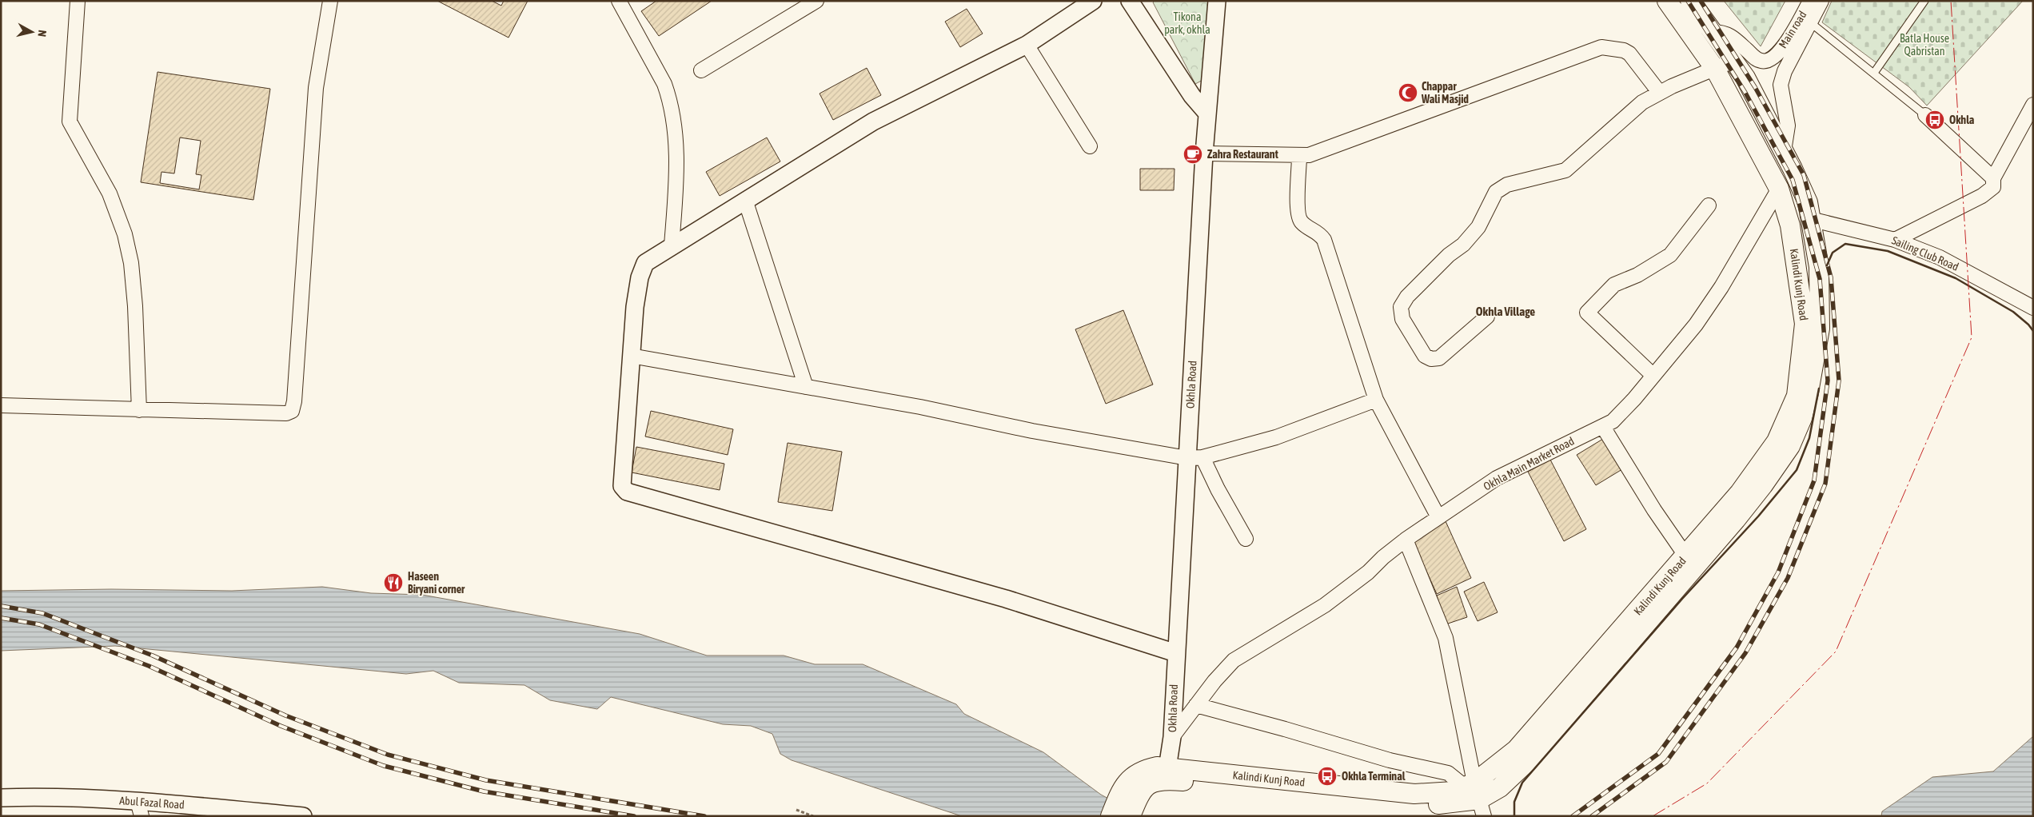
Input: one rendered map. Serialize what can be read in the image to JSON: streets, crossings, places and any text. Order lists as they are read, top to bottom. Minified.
{"streets":{"main road":["Kalindi Kunj Road"],"street":["Main road","Sailing Club Road","Okhla Road","Okhla Main Market Road","Abul Fazal Road"]},"crossings":[["Main road","Kalindi Kunj Road"],["Sailing Club Road","Kalindi Kunj Road"],["Kalindi Kunj Road","Okhla Road"],["Kalindi Kunj Road","Okhla Main Market Road"],["Okhla Road","Okhla Main Market Road"]],"districts":["Okhla Village"],"parks":["Tikona park, okhla","Batla House Qabristan"],"places":{"mosque":["Chappar Wali Masjid"],"bus stop":["Okhla","Okhla Terminal"],"cafe":["Zahra Restaurant"],"restaurant":["Haseen Biryani corner"]},"north":"right"}
